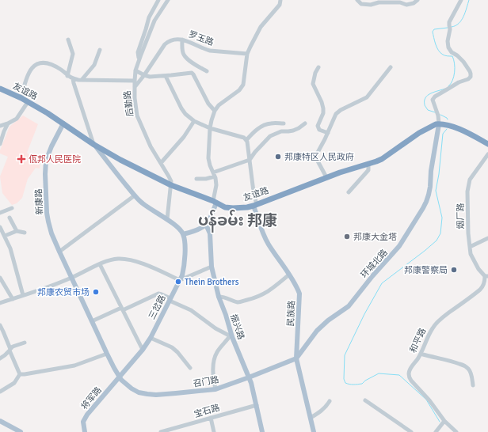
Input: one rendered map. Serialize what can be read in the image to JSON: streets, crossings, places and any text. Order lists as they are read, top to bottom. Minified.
{"streets":{"highway":["友谊路"],"main road":["新康路","环城北路","三岔路","民族路","振兴路","召门路","将军路"],"street":["罗玉路","后勤路","烟厂路","和平路","宝石路"]},"crossings":[["罗玉路","后勤路"],["友谊路","后勤路"],["友谊路","新康路"],["友谊路","环城北路"],["友谊路","民族路"],["新康路","三岔路"],["新康路","召门路"],["新康路","将军路"],["烟厂路","和平路"],["环城北路","民族路"],["环城北路","召门路"],["三岔路","召门路"],["三岔路","将军路"],["民族路","召门路"],["振兴路","召门路"],["振兴路","宝石路"],["召门路","将军路"]],"districts":["ပန်ခမ်း 邦康"],"places":{"other":["邦康特区人民政府","邦康大金塔","邦康警察局","Thein Brothers","邦康农贸市场"],"health":["佤邦人民医院"]}}
